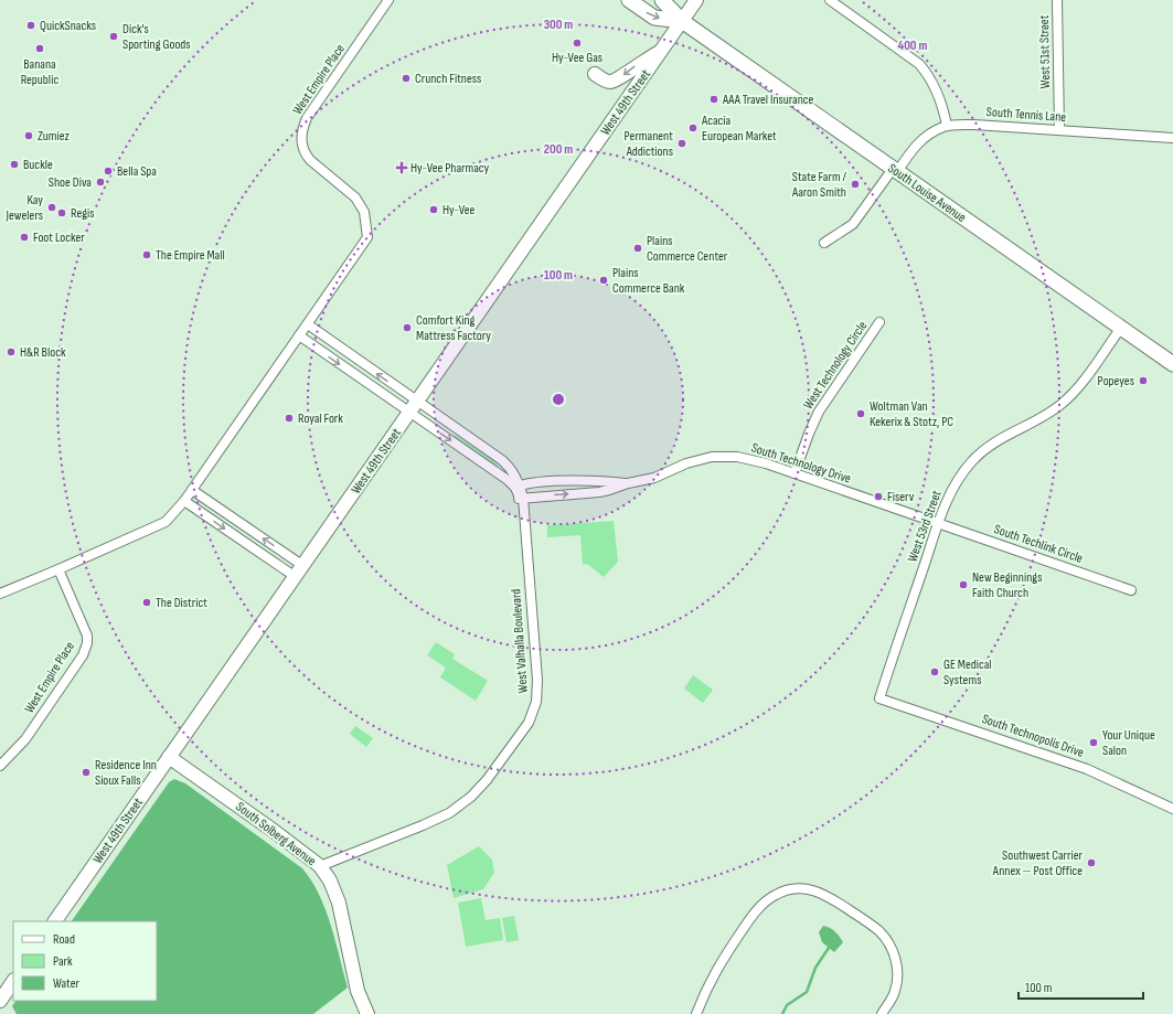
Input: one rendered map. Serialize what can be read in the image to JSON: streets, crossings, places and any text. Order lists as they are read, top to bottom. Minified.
{"streets":{"main road":["West 49th Street","South Louise Avenue","South Solberg Avenue"],"street":["West 51st Street","West Empire Place","South Tennis Lane","West Technology Circle","South Technology Drive","West 53rd Street","South Techlink Circle","West Valhalla Boulevard","South Technopolis Drive"]},"crossings":[["West 51st Street","South Tennis Lane"],["West 49th Street","South Louise Avenue"],["West 49th Street","West Valhalla Boulevard"],["West 49th Street","South Solberg Avenue"],["South Tennis Lane","South Louise Avenue"],["South Louise Avenue","West 53rd Street"],["West Technology Circle","South Technology Drive"],["South Technology Drive","West 53rd Street"],["South Technology Drive","South Techlink Circle"],["South Technology Drive","West Valhalla Boulevard"],["West 53rd Street","South Techlink Circle"],["West 53rd Street","South Technopolis Drive"],["West Valhalla Boulevard","South Solberg Avenue"]],"places":{"other":["QuickSnacks","Dick's Sporting Goods","Hy-Vee Gas","Banana Republic","Crunch Fitness","AAA Travel Insurance","Acacia European Market","Zumiez","Permanent Addictions","Buckle","Bella Spa","Shoe Diva","State Farm / Aaron Smith","Kay Jewelers","Hy-Vee","Regis","Foot Locker","Plains Commerce Center","The Empire Mall","Plains Commerce Bank","Comfort King Mattress Factory","H&R Block","Popeyes","Woltman Van Kekerix & Stotz, PC","Royal Fork","Fiserv","New Beginnings Faith Church","The District","GE Medical Systems","Your Unique Salon","Residence Inn Sioux Falls","Southwest Carrier Annex — Post Office"],"health":["Hy-Vee Pharmacy"]},"legend":["Road","Park","Water"],"scale_bar":"100 m","rings":["300 m","400 m","200 m","100 m"]}
